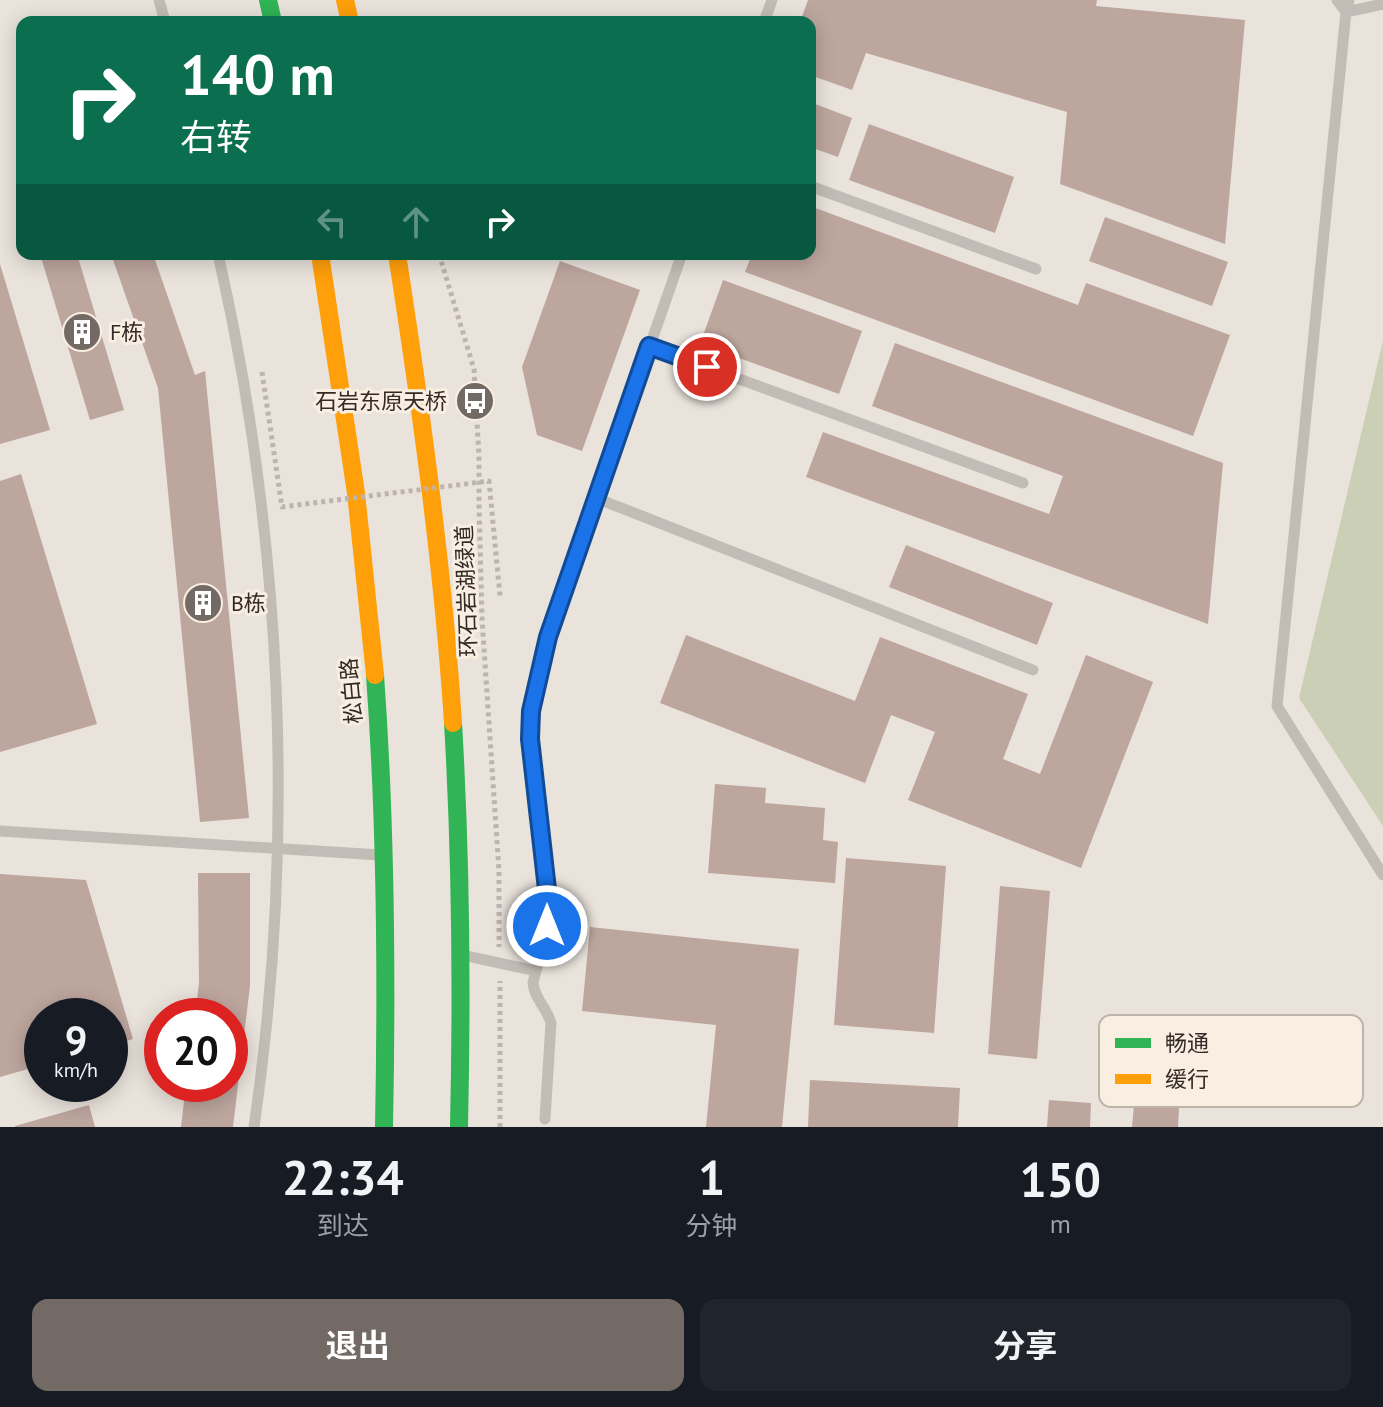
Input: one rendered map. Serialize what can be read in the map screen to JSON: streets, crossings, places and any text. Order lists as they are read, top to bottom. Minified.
{"streets":{"main road":["松白路"],"path":["环石岩湖绿道"]},"places":{"building":["F栋","B栋"],"bus stop":["石岩东原天桥"]},"legend":["畅通","缓行"],"page":{"turn":["140 m","右转"],"speed":"9 km/h","limit":"20","eta":["22:34","到达","1","分钟","150","m"],"buttons":["退出","分享"]}}
